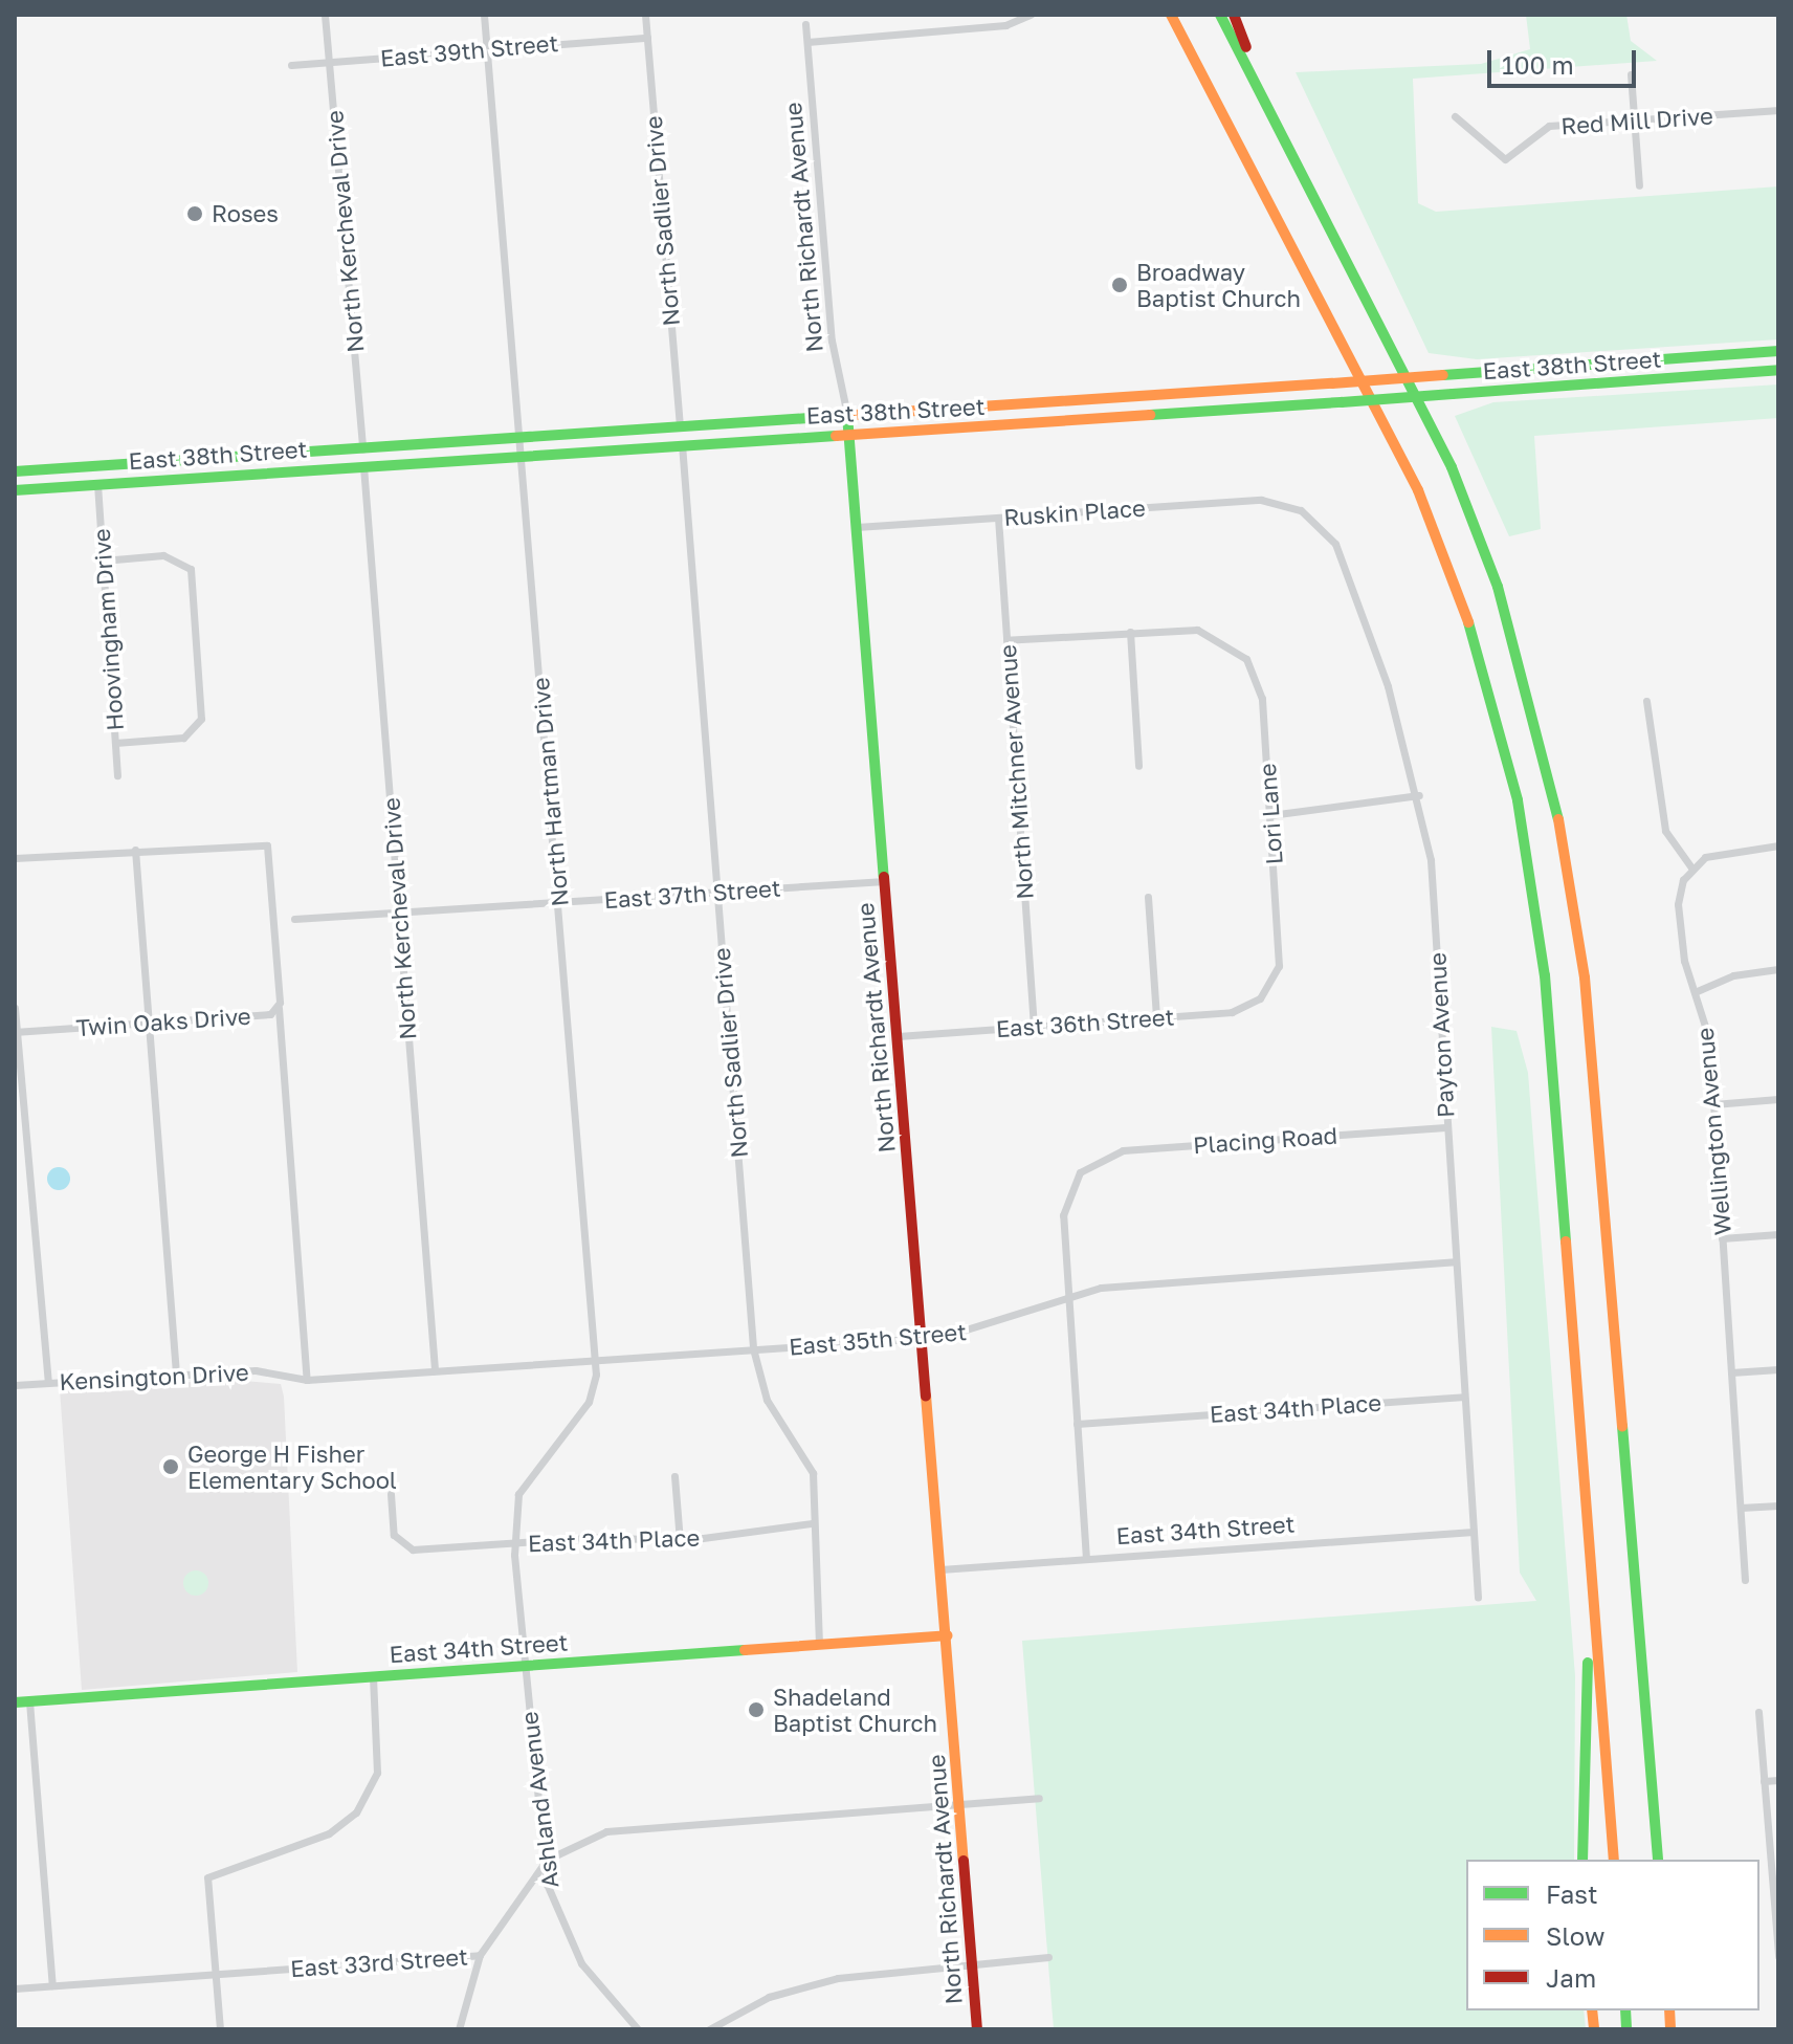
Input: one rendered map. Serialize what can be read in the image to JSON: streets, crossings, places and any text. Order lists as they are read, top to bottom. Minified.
{"streets":{"main road":["North Richardt Avenue","East 38th Street","East 34th Street"],"street":["East 39th Street","Red Mill Drive","North Sadlier Drive","North Kercheval Drive","Ruskin Place","Hoovingham Drive","North Mitchner Avenue","North Hartman Drive","Lori Lane","East 37th Street","Twin Oaks Drive","East 36th Street","Payton Avenue","Wellington Avenue","Placing Road","East 35th Street","Kensington Drive","East 34th Place","Ashland Avenue","East 33rd Street"]},"crossings":[["East 39th Street","North Sadlier Drive"],["East 39th Street","North Kercheval Drive"],["East 39th Street","North Hartman Drive"],["North Sadlier Drive","East 38th Street"],["North Sadlier Drive","East 37th Street"],["North Sadlier Drive","East 35th Street"],["North Sadlier Drive","East 34th Place"],["North Sadlier Drive","East 34th Street"],["North Richardt Avenue","East 38th Street"],["North Richardt Avenue","Ruskin Place"],["North Richardt Avenue","East 37th Street"],["North Richardt Avenue","East 36th Street"],["North Richardt Avenue","East 35th Street"],["North Richardt Avenue","East 34th Street"],["North Richardt Avenue","East 33rd Street"],["North Kercheval Drive","East 38th Street"],["North Kercheval Drive","East 37th Street"],["North Kercheval Drive","East 35th Street"],["East 38th Street","Hoovingham Drive"],["East 38th Street","North Hartman Drive"],["Ruskin Place","North Mitchner Avenue"],["Ruskin Place","Payton Avenue"],["North Mitchner Avenue","East 36th Street"],["North Hartman Drive","East 37th Street"],["North Hartman Drive","East 35th Street"],["North Hartman Drive","East 34th Place"],["North Hartman Drive","Ashland Avenue"],["Lori Lane","East 36th Street"],["Payton Avenue","Placing Road"],["Payton Avenue","East 35th Street"],["Payton Avenue","East 34th Place"],["Payton Avenue","East 34th Street"],["Placing Road","East 35th Street"],["East 35th Street","Kensington Drive"],["East 34th Place","Ashland Avenue"],["East 34th Street","Ashland Avenue"],["Ashland Avenue","East 33rd Street"]],"places":["Roses","Broadway Baptist Church","George H Fisher Elementary School","Shadeland Baptist Church"],"legend":["Fast","Slow","Jam"],"scale_bar":"100 m"}
